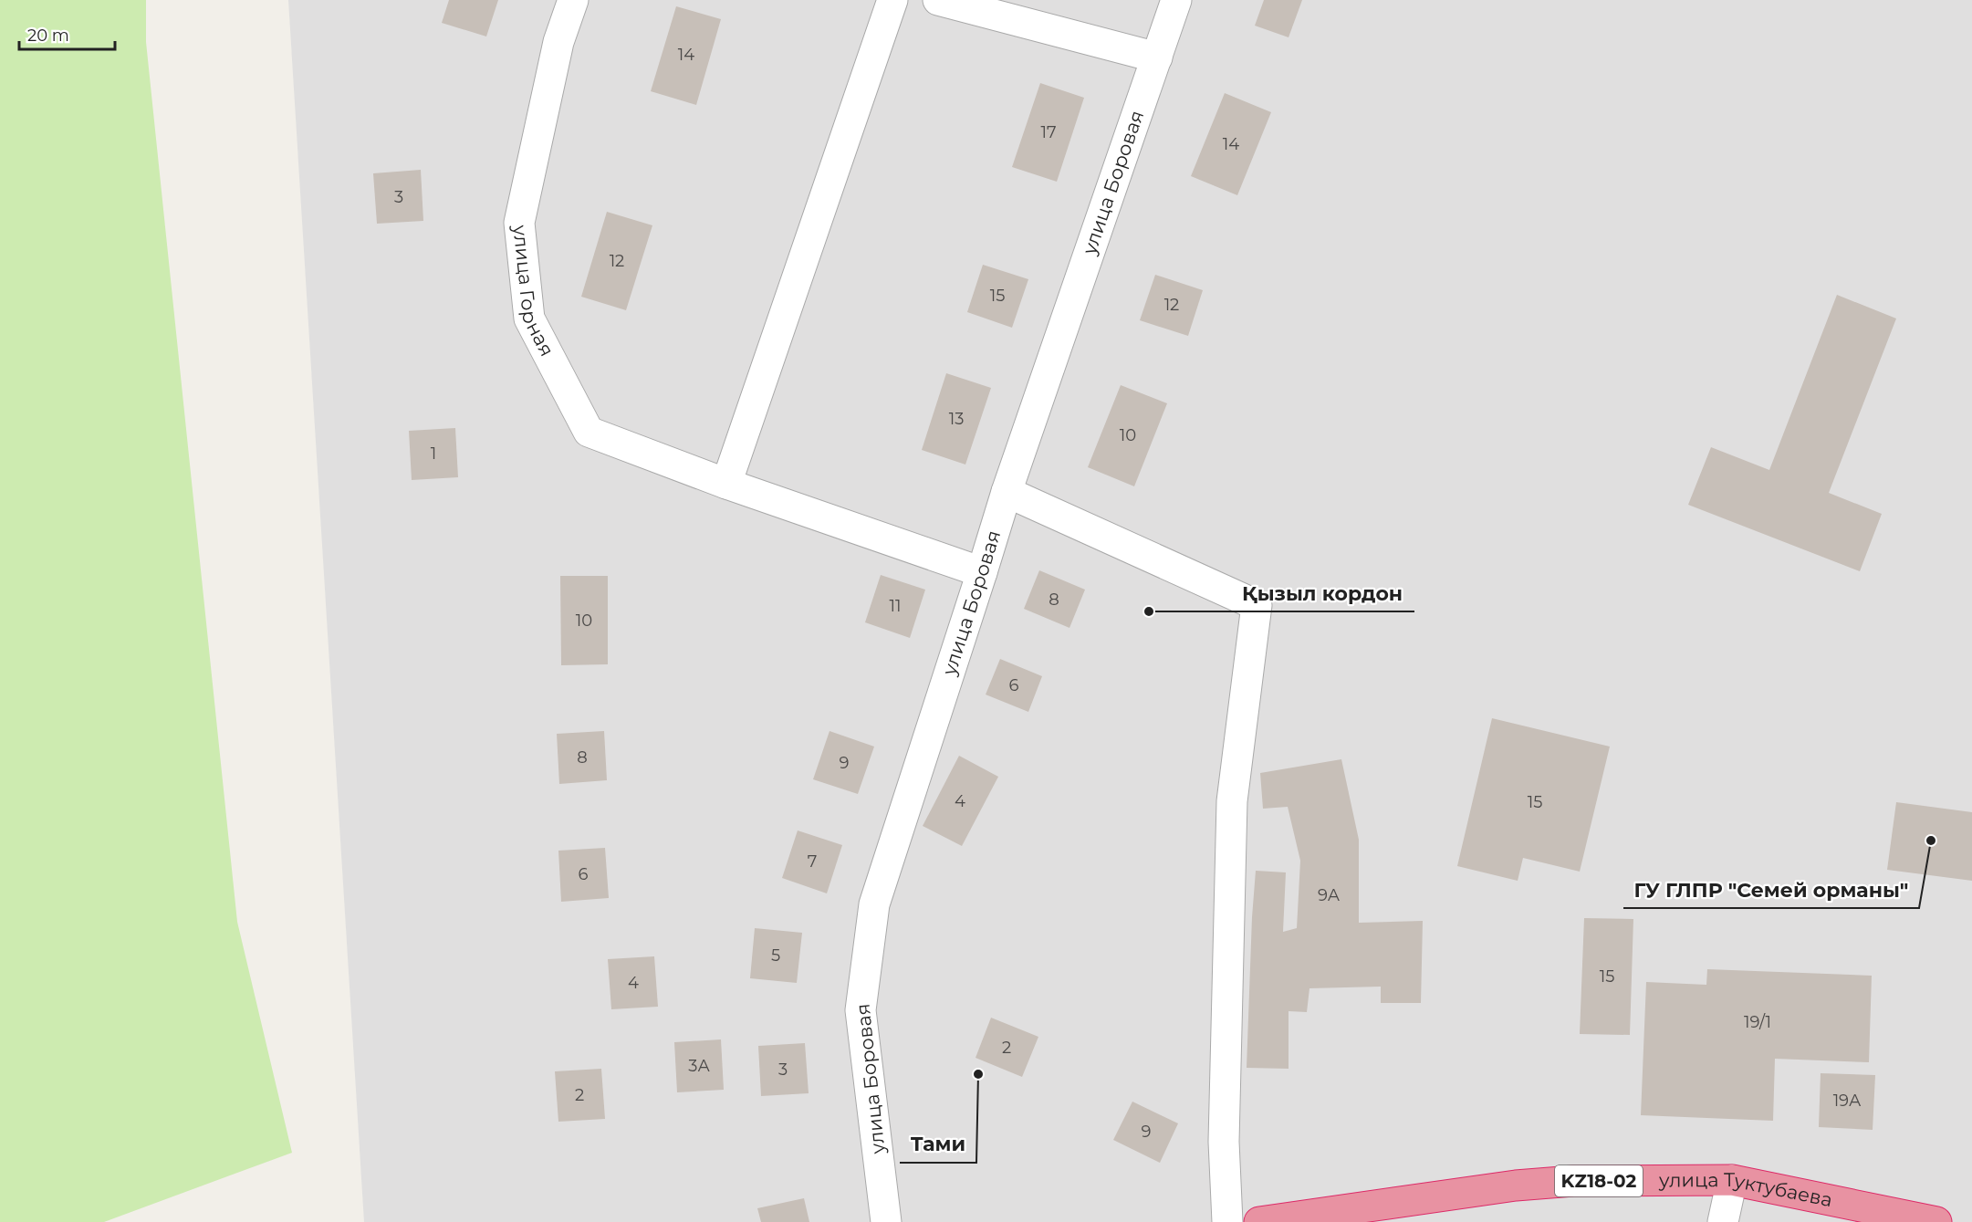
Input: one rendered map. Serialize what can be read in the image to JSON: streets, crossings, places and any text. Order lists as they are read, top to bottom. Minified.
{"streets":{"highway":["KZ18-02","улица Туктубаева"],"street":["улица Боровая","улица Горная"]},"crossings":[["улица Боровая","улица Горная"]],"places":["Қызыл кордон","ГУ ГЛПР \"Семей орманы\"","Тами"],"house_numbers":["14","17","14","3","12","15","12","13","10","1","8","11","10","6","8","9","4","15","7","6","9А","5","15","4","19/1","2","3А","3","2","19А","9"],"scale_bar":"20 m"}
